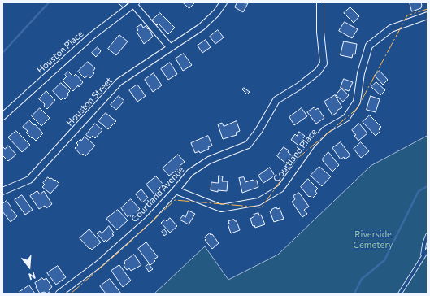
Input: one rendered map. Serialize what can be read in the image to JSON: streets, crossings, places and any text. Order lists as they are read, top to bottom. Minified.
{"streets":{"street":["Houston Place","Houston Street","Courtland Place","Courtland Avenue"]},"crossings":[["Houston Place","Houston Street"],["Courtland Place","Courtland Avenue"]],"parks":["Riverside Cemetery"],"north":"bottom"}
